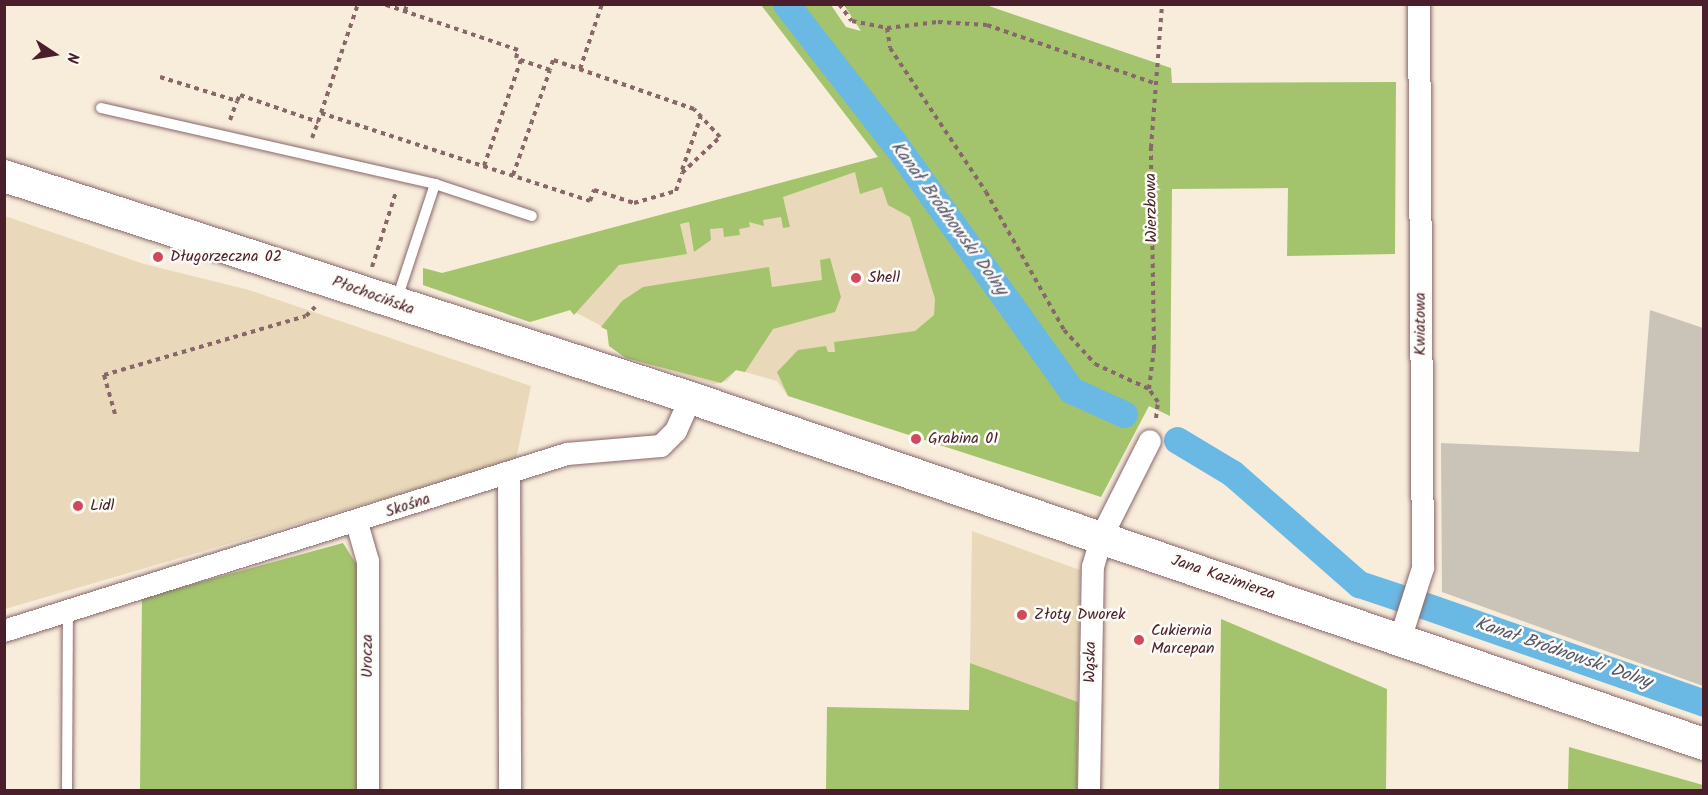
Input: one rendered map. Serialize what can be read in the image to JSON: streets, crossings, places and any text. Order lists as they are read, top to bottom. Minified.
{"streets":{"main road":["Płochocińska","Jana Kazimierza"],"street":["Kwiatowa","Skośna","Urocza","Wąska"],"path":["Wierzbowa"]},"crossings":[["Płochocińska","Skośna"],["Płochocińska","Jana Kazimierza"],["Kwiatowa","Jana Kazimierza"],["Skośna","Urocza"],["Jana Kazimierza","Wąska"]],"water":["Kanał Bródnowski Dolny"],"places":["Długorzeczna 02","Shell","Grabina 01","Lidl","Złoty Dworek","Cukiernia Marcepan"],"north":"right"}
